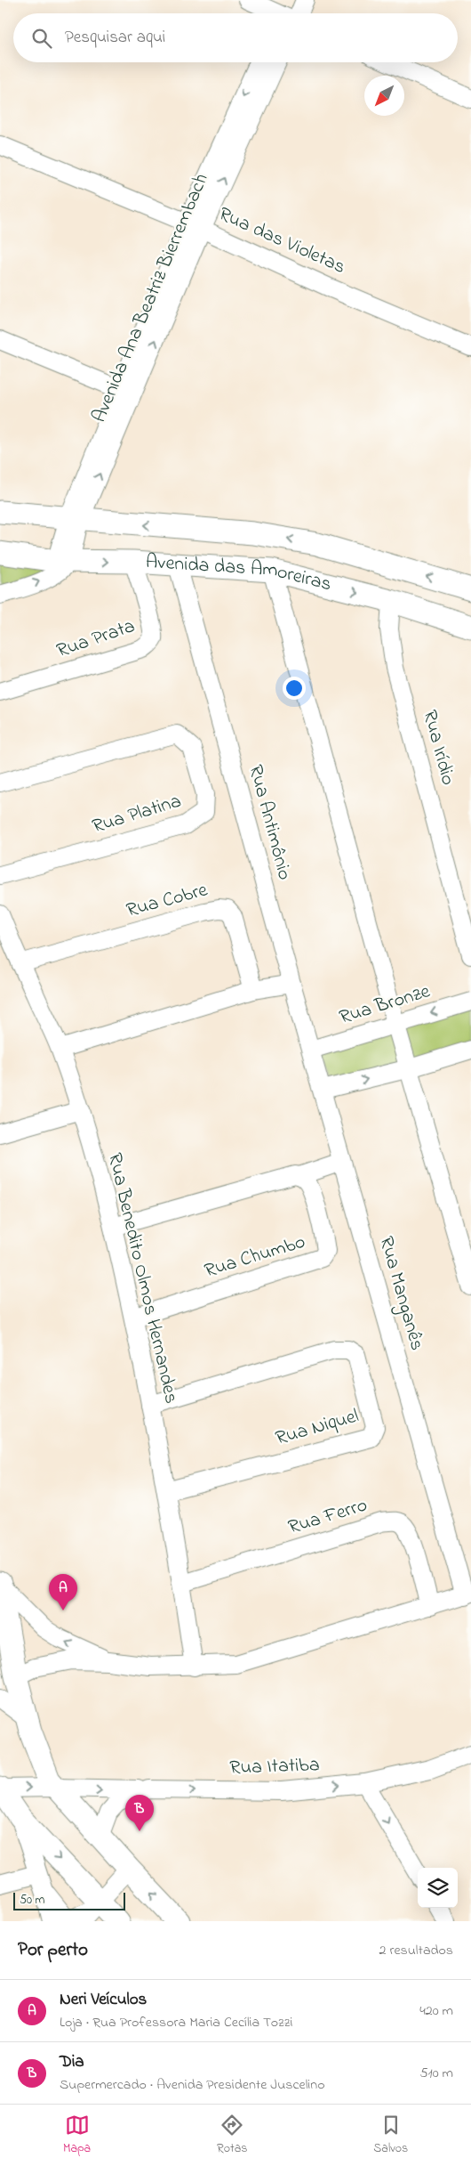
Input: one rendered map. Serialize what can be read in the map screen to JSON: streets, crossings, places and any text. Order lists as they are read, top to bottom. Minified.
{"streets":{"main road":["Avenida das Amoreiras"],"street":["Rua das Violetas","Avenida Ana Beatriz Bierrembach","Rua Prata","Rua Irídio","Rua Platina","Rua Antimônio","Rua Cobre","Rua Bronze","Rua Chumbo","Rua Benedito Olmos Hernandes","Rua Manganês","Rua Niquel","Rua Ferro","Rua Itatiba"]},"crossings":[["Rua das Violetas","Avenida Ana Beatriz Bierrembach"],["Avenida Ana Beatriz Bierrembach","Avenida das Amoreiras"],["Avenida das Amoreiras","Rua Prata"],["Avenida das Amoreiras","Rua Irídio"],["Avenida das Amoreiras","Rua Antimônio"],["Rua Antimônio","Rua Bronze"],["Rua Antimônio","Rua Manganês"],["Rua Cobre","Rua Benedito Olmos Hernandes"],["Rua Chumbo","Rua Benedito Olmos Hernandes"],["Rua Benedito Olmos Hernandes","Rua Niquel"],["Rua Benedito Olmos Hernandes","Rua Ferro"]],"scale_bar":"50 m","north":"bottom left","page":{"search":"Pesquisar aqui","pins":["A","B"],"scale":"50 m","heading":["Por perto","2 resultados"],"list":[{"mark":"A","name":"Neri Veículos","note":"Loja · Rua Professora Maria Cecília Tozzi","value":"420 m"},{"mark":"B","name":"Dia","note":"Supermercado · Avenida Presidente Juscelino","value":"510 m"}],"nav":["Mapa","Rotas","Salvos"]}}
